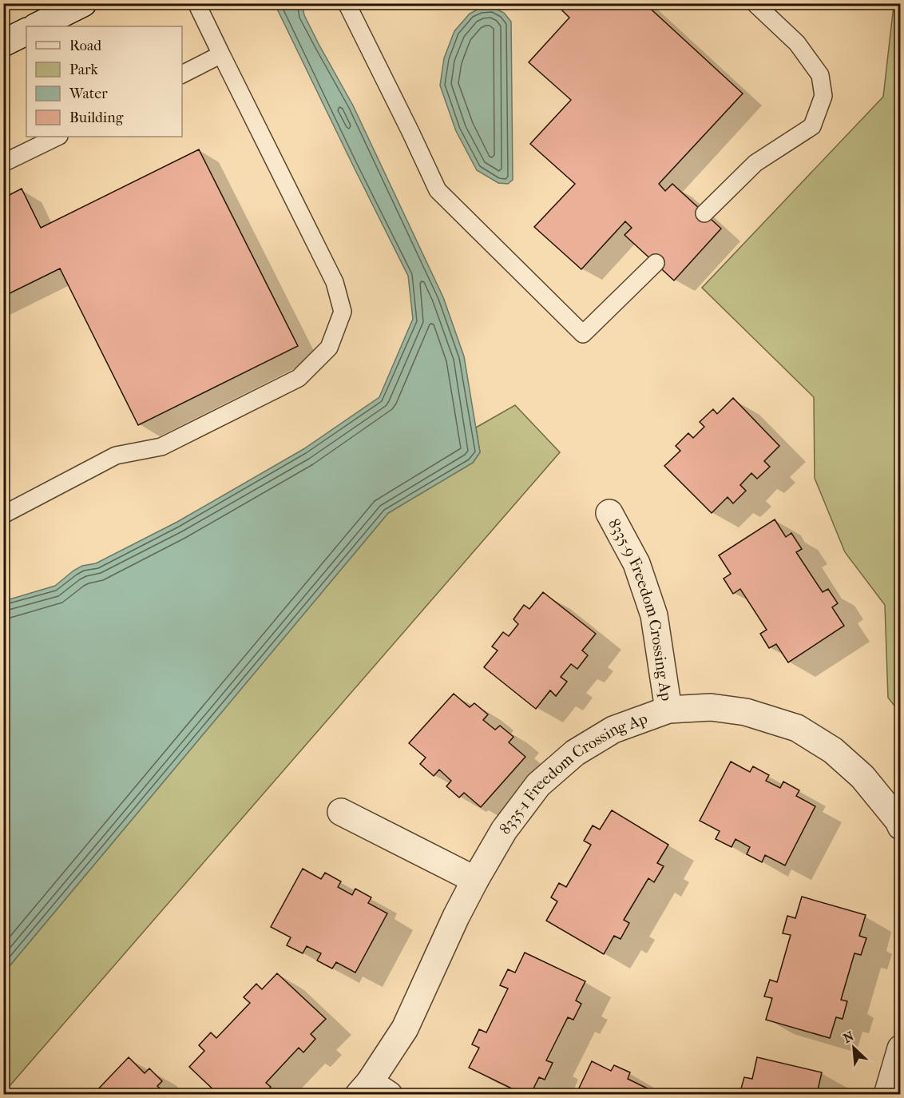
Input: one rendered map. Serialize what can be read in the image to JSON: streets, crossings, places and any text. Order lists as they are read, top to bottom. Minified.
{"streets":{"street":["8335-9 Freedom Crossing Ap","8335-1 Freedom Crossing Ap"]},"crossings":[["8335-9 Freedom Crossing Ap","8335-1 Freedom Crossing Ap"]],"legend":["Road","Park","Water","Building"],"north":"top left"}
